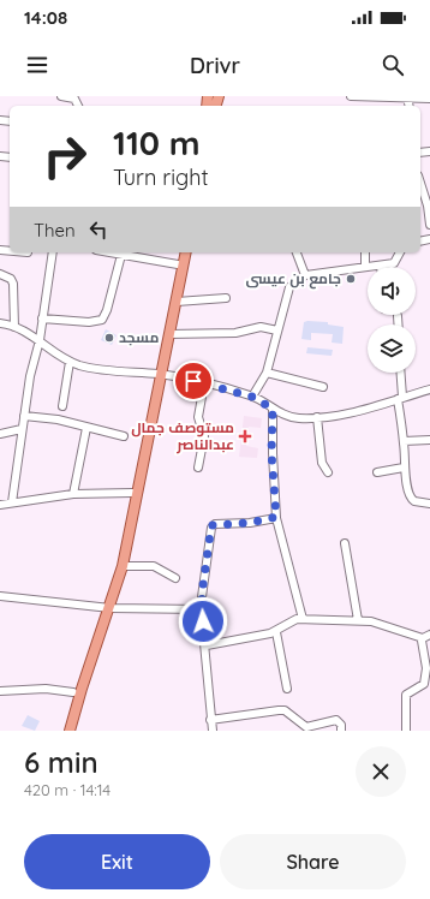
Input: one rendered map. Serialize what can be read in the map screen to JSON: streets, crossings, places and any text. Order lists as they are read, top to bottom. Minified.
{"places":{"other":["جامع بن عيسى","مسجد"],"health":["مستوصف جمال عبدالناصر"]},"page":{"status":"14:08","header":"Drivr","turn":["110 m","Turn right"],"then":"Then","heading":["6 min","420 m · 14:14"],"buttons":["Exit","Share"]}}
